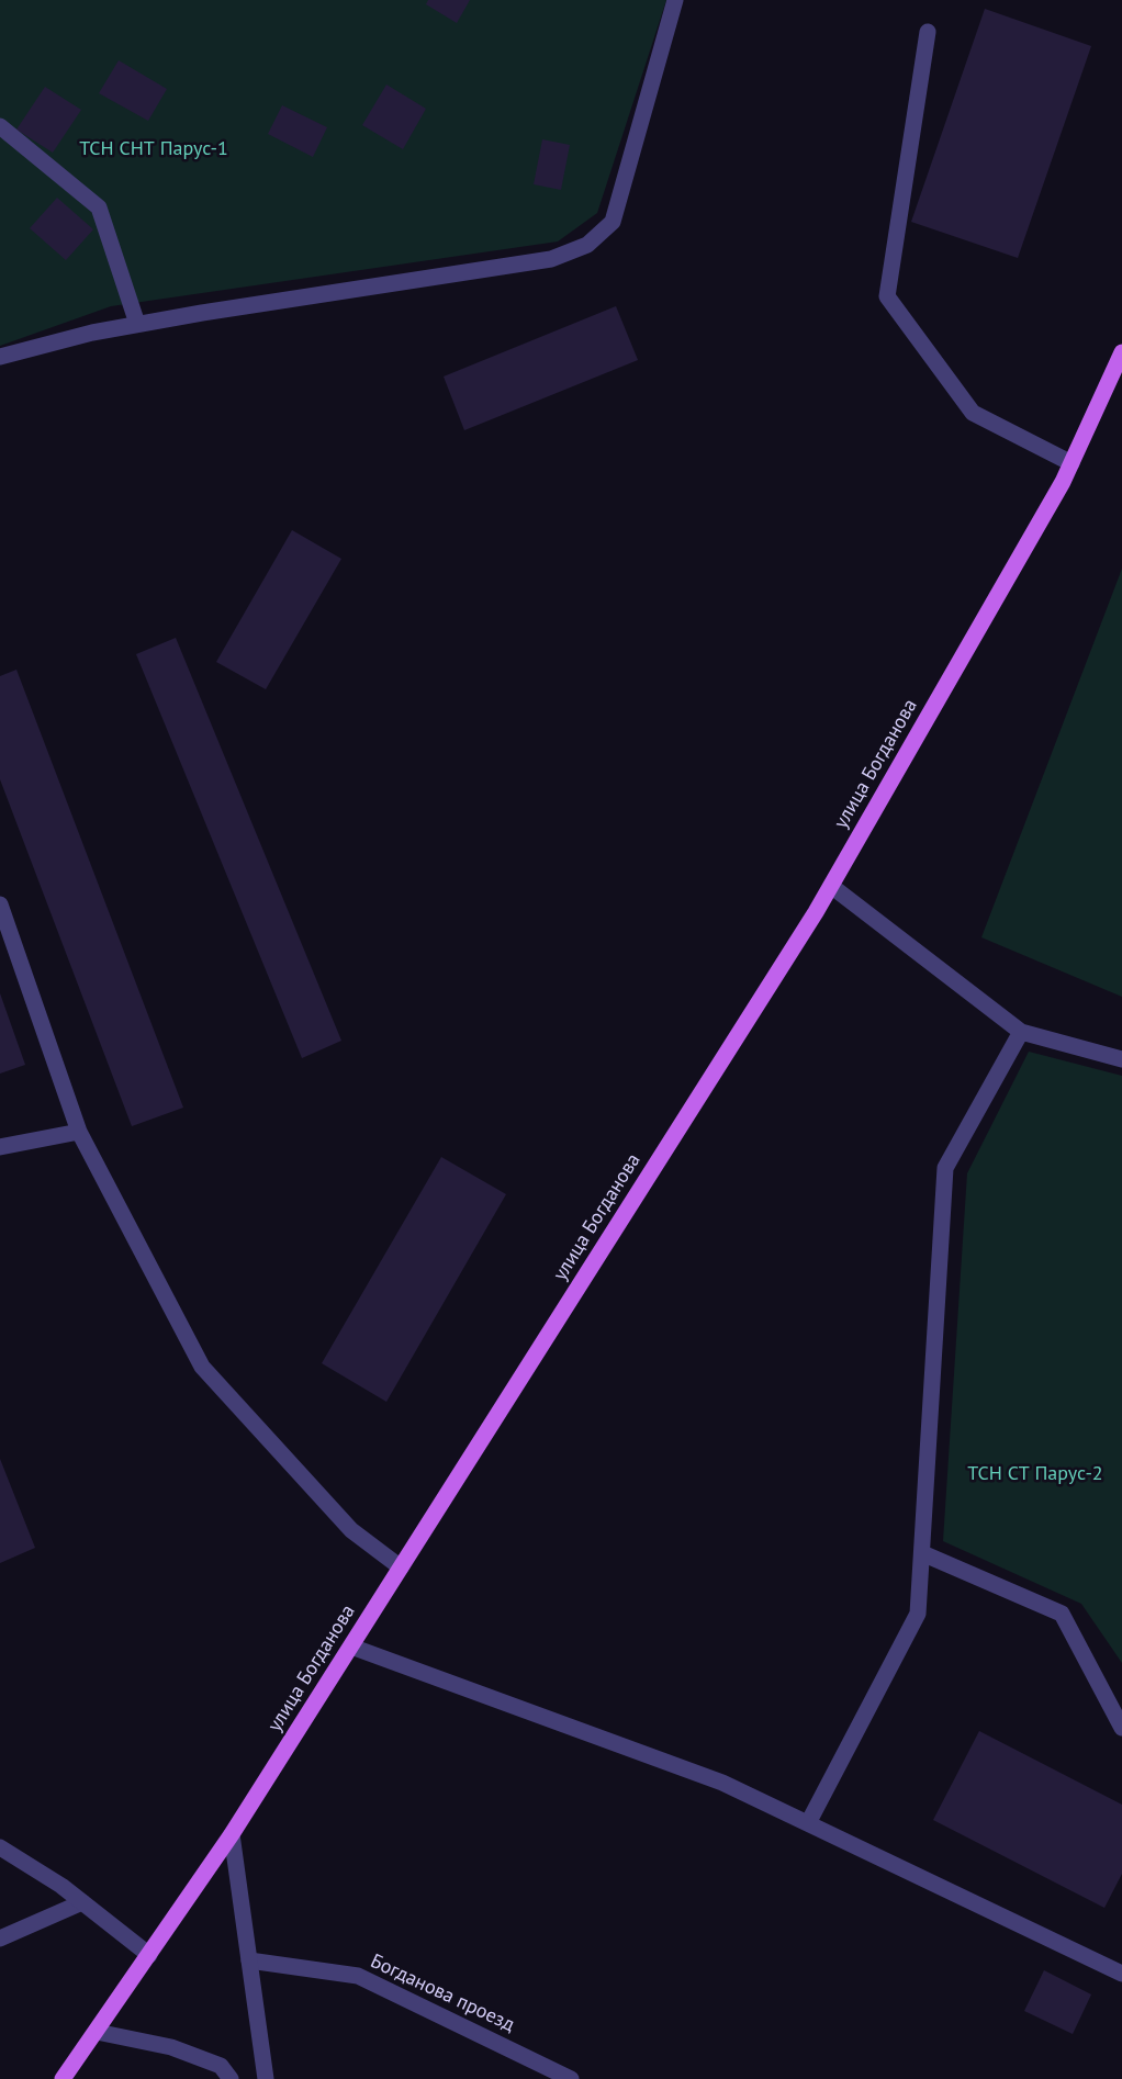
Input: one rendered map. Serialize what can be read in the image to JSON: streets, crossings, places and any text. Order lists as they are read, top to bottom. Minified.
{"streets":{"main road":["улица Богданова"],"street":["Богданова проезд"]},"parks":["ТСН СНТ Парус-1","ТСН СТ Парус-2"]}
